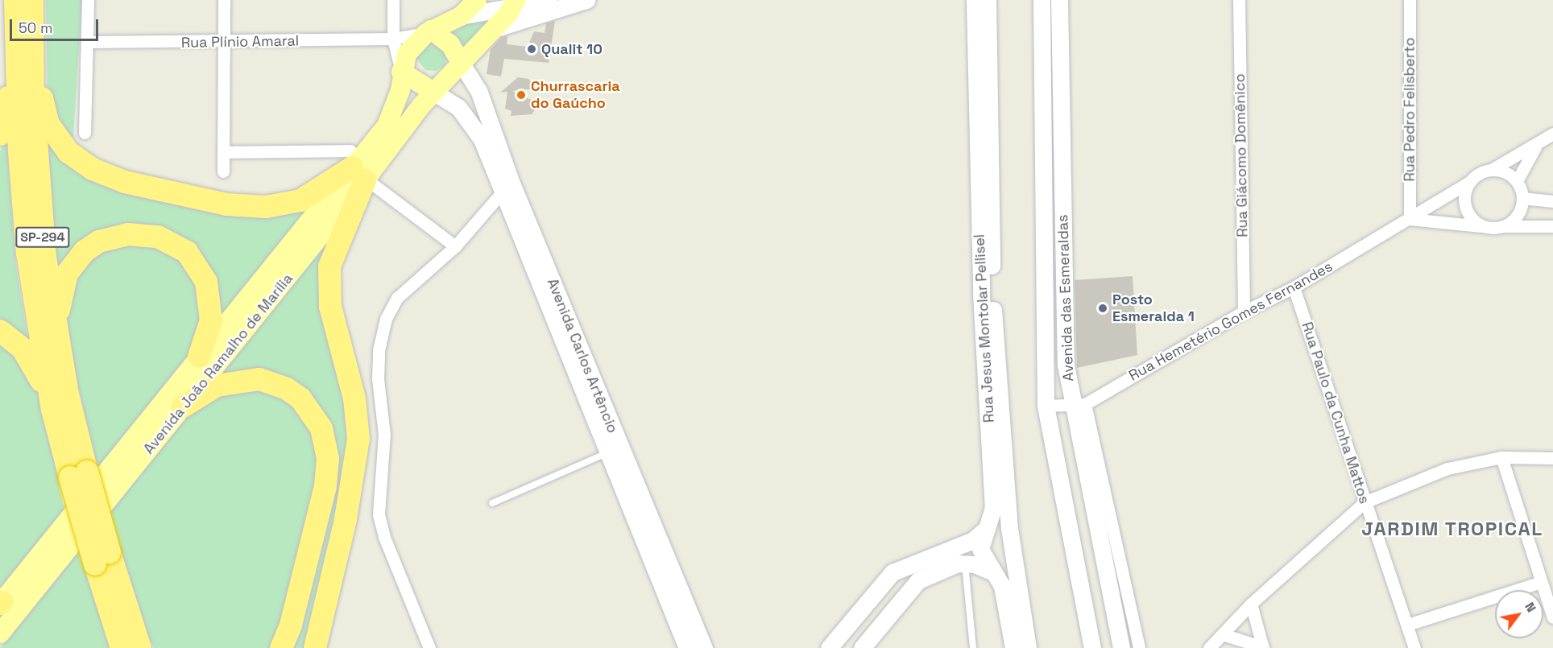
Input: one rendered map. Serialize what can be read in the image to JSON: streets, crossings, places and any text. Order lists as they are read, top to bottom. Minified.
{"streets":{"highway":["SP-294"],"main road":["Avenida das Esmeraldas","Rua Jesus Montolar Pellisel","Avenida Carlos Artêncio","Avenida João Ramalho de Marília"],"street":["Rua Plínio Amaral","Rua Pedro Felisberto","Rua Giácomo Domênico","Rua Hemetério Gomes Fernandes","Rua Paulo da Cunha Mattos"]},"crossings":[["Rua Plínio Amaral","Avenida João Ramalho de Marília"],["Rua Pedro Felisberto","Rua Hemetério Gomes Fernandes"],["Rua Giácomo Domênico","Rua Hemetério Gomes Fernandes"],["Avenida das Esmeraldas","Rua Hemetério Gomes Fernandes"],["Rua Hemetério Gomes Fernandes","Rua Paulo da Cunha Mattos"],["Avenida Carlos Artêncio","Avenida João Ramalho de Marília"]],"districts":["JARDIM TROPICAL"],"places":["Qualit 10","Churrascaria do Gaúcho","Posto Esmeralda 1"],"scale_bar":"50 m","north":"top right"}
